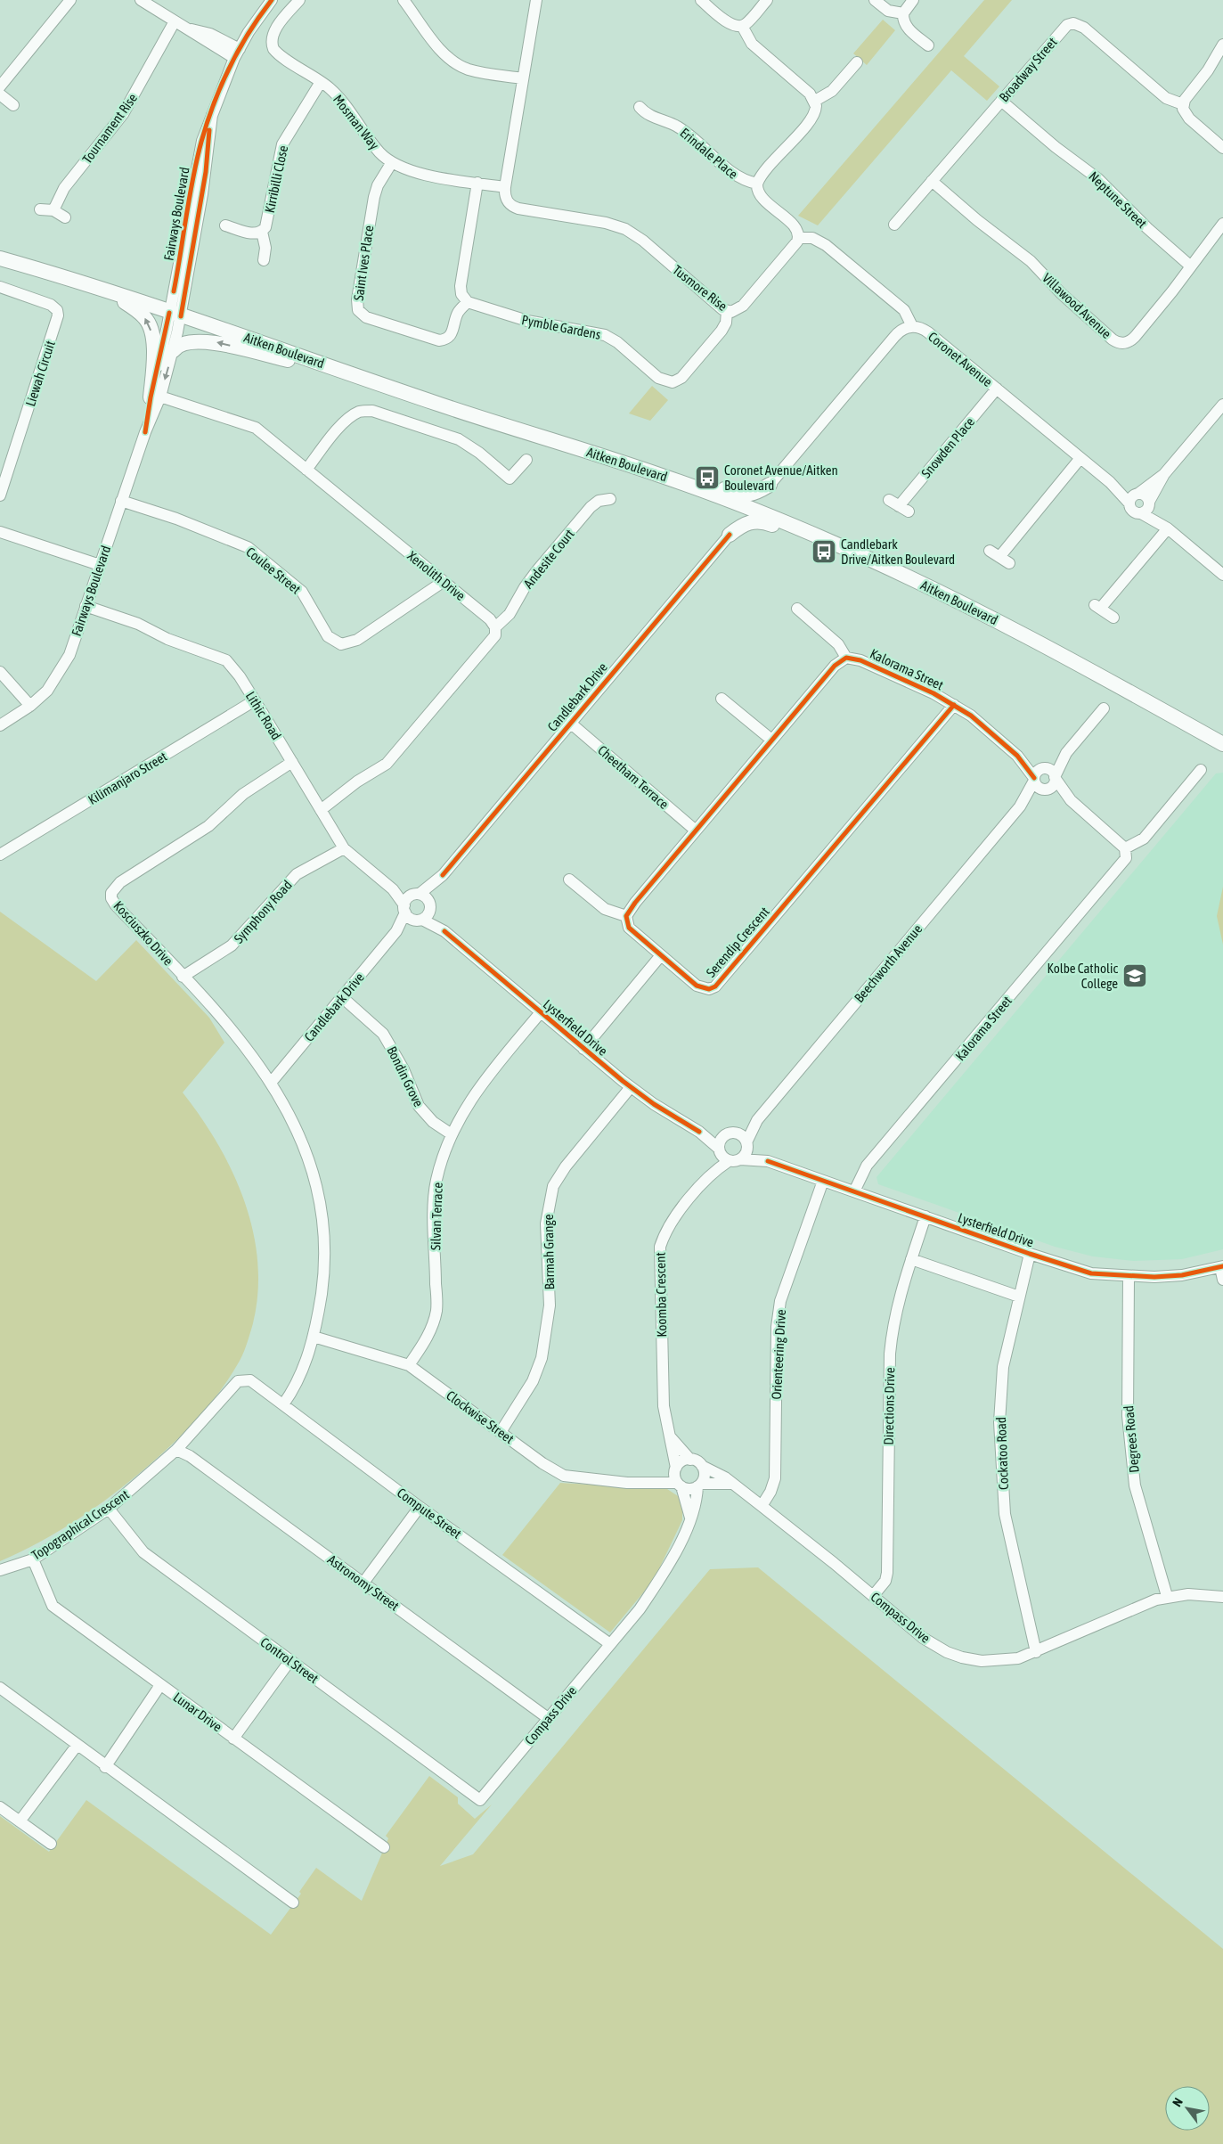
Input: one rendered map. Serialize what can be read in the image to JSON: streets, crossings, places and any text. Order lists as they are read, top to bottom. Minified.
{"streets":{"main road":["Aitken Boulevard"],"street":["Broadway Street","Mosman Way","Tournament Rise","Erindale Place","Kirribilli Close","Neptune Street","Fairways Boulevard","Saint Ives Place","Tusmore Rise","Villawood Avenue","Pymble Gardens","Coronet Avenue","Liewah Circuit","Snowden Place","Andesite Court","Coulee Street","Xenolith Drive","Kalorama Street","Candlebark Drive","Lithic Road","Cheetham Terrace","Kilimanjaro Street","Symphony Road","Kosciuszko Drive","Serendip Crescent","Beechworth Avenue","Lysterfield Drive","Bondin Grove","Silvan Terrace","Barmah Grange","Koomba Crescent","Orienteering Drive","Directions Drive","Clockwise Street","Degrees Road","Cockatoo Road","Compute Street","Topographical Crescent","Astronomy Street","Compass Drive","Control Street","Lunar Drive"]},"crossings":[["Broadway Street","Neptune Street"],["Broadway Street","Villawood Avenue"],["Mosman Way","Kirribilli Close"],["Mosman Way","Saint Ives Place"],["Mosman Way","Tusmore Rise"],["Neptune Street","Villawood Avenue"],["Fairways Boulevard","Aitken Boulevard"],["Fairways Boulevard","Coulee Street"],["Fairways Boulevard","Xenolith Drive"],["Fairways Boulevard","Lithic Road"],["Saint Ives Place","Pymble Gardens"],["Tusmore Rise","Pymble Gardens"],["Coronet Avenue","Snowden Place"],["Andesite Court","Xenolith Drive"],["Coulee Street","Xenolith Drive"],["Kalorama Street","Serendip Crescent"],["Kalorama Street","Beechworth Avenue"],["Kalorama Street","Lysterfield Drive"],["Candlebark Drive","Lithic Road"],["Candlebark Drive","Cheetham Terrace"],["Candlebark Drive","Kosciuszko Drive"],["Candlebark Drive","Lysterfield Drive"],["Candlebark Drive","Bondin Grove"],["Lithic Road","Kilimanjaro Street"],["Lithic Road","Symphony Road"],["Lithic Road","Kosciuszko Drive"],["Lithic Road","Lysterfield Drive"],["Symphony Road","Kosciuszko Drive"],["Kosciuszko Drive","Clockwise Street"],["Kosciuszko Drive","Compute Street"],["Beechworth Avenue","Lysterfield Drive"],["Beechworth Avenue","Koomba Crescent"],["Lysterfield Drive","Silvan Terrace"],["Lysterfield Drive","Barmah Grange"],["Lysterfield Drive","Koomba Crescent"],["Lysterfield Drive","Orienteering Drive"],["Lysterfield Drive","Directions Drive"],["Lysterfield Drive","Degrees Road"],["Lysterfield Drive","Cockatoo Road"],["Bondin Grove","Silvan Terrace"],["Silvan Terrace","Clockwise Street"],["Barmah Grange","Clockwise Street"],["Koomba Crescent","Clockwise Street"],["Koomba Crescent","Compass Drive"],["Orienteering Drive","Compass Drive"],["Directions Drive","Compass Drive"],["Clockwise Street","Compass Drive"],["Degrees Road","Compass Drive"],["Cockatoo Road","Compass Drive"],["Compute Street","Topographical Crescent"],["Compute Street","Compass Drive"],["Topographical Crescent","Astronomy Street"],["Topographical Crescent","Control Street"],["Topographical Crescent","Lunar Drive"],["Astronomy Street","Compass Drive"],["Compass Drive","Control Street"]],"places":{"bus stop":["Coronet Avenue/Aitken Boulevard","Candlebark Drive/Aitken Boulevard"],"school or university":["Kolbe Catholic College"]},"north":"top left"}
